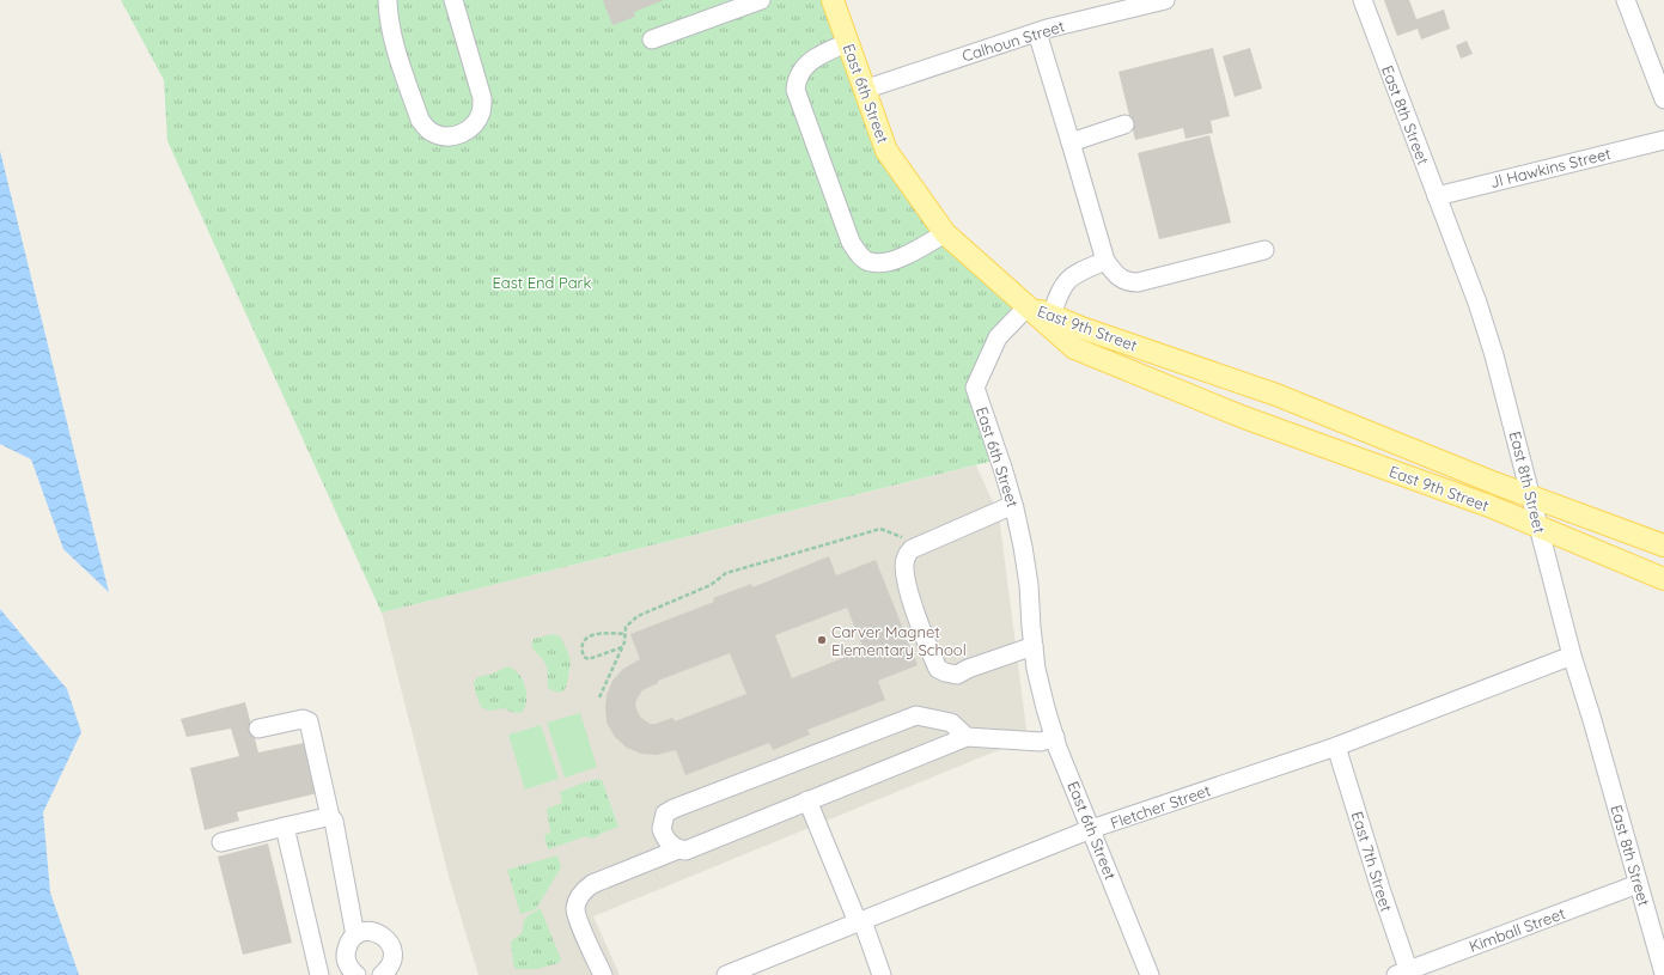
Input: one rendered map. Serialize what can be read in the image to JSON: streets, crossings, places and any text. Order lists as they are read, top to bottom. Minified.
{"streets":{"main road":["East 6th Street","East 9th Street"],"street":["Calhoun Street","East 8th Street","Jl Hawkins Street","Fletcher Street","East 7th Street","Kimball Street"]},"crossings":[["Calhoun Street","East 6th Street"],["East 6th Street","East 9th Street"],["East 6th Street","Fletcher Street"],["East 8th Street","Jl Hawkins Street"],["East 8th Street","East 9th Street"],["East 8th Street","Fletcher Street"],["East 8th Street","Kimball Street"],["Fletcher Street","East 7th Street"],["East 7th Street","Kimball Street"]],"parks":["East End Park"],"places":["Carver Magnet Elementary School"]}
